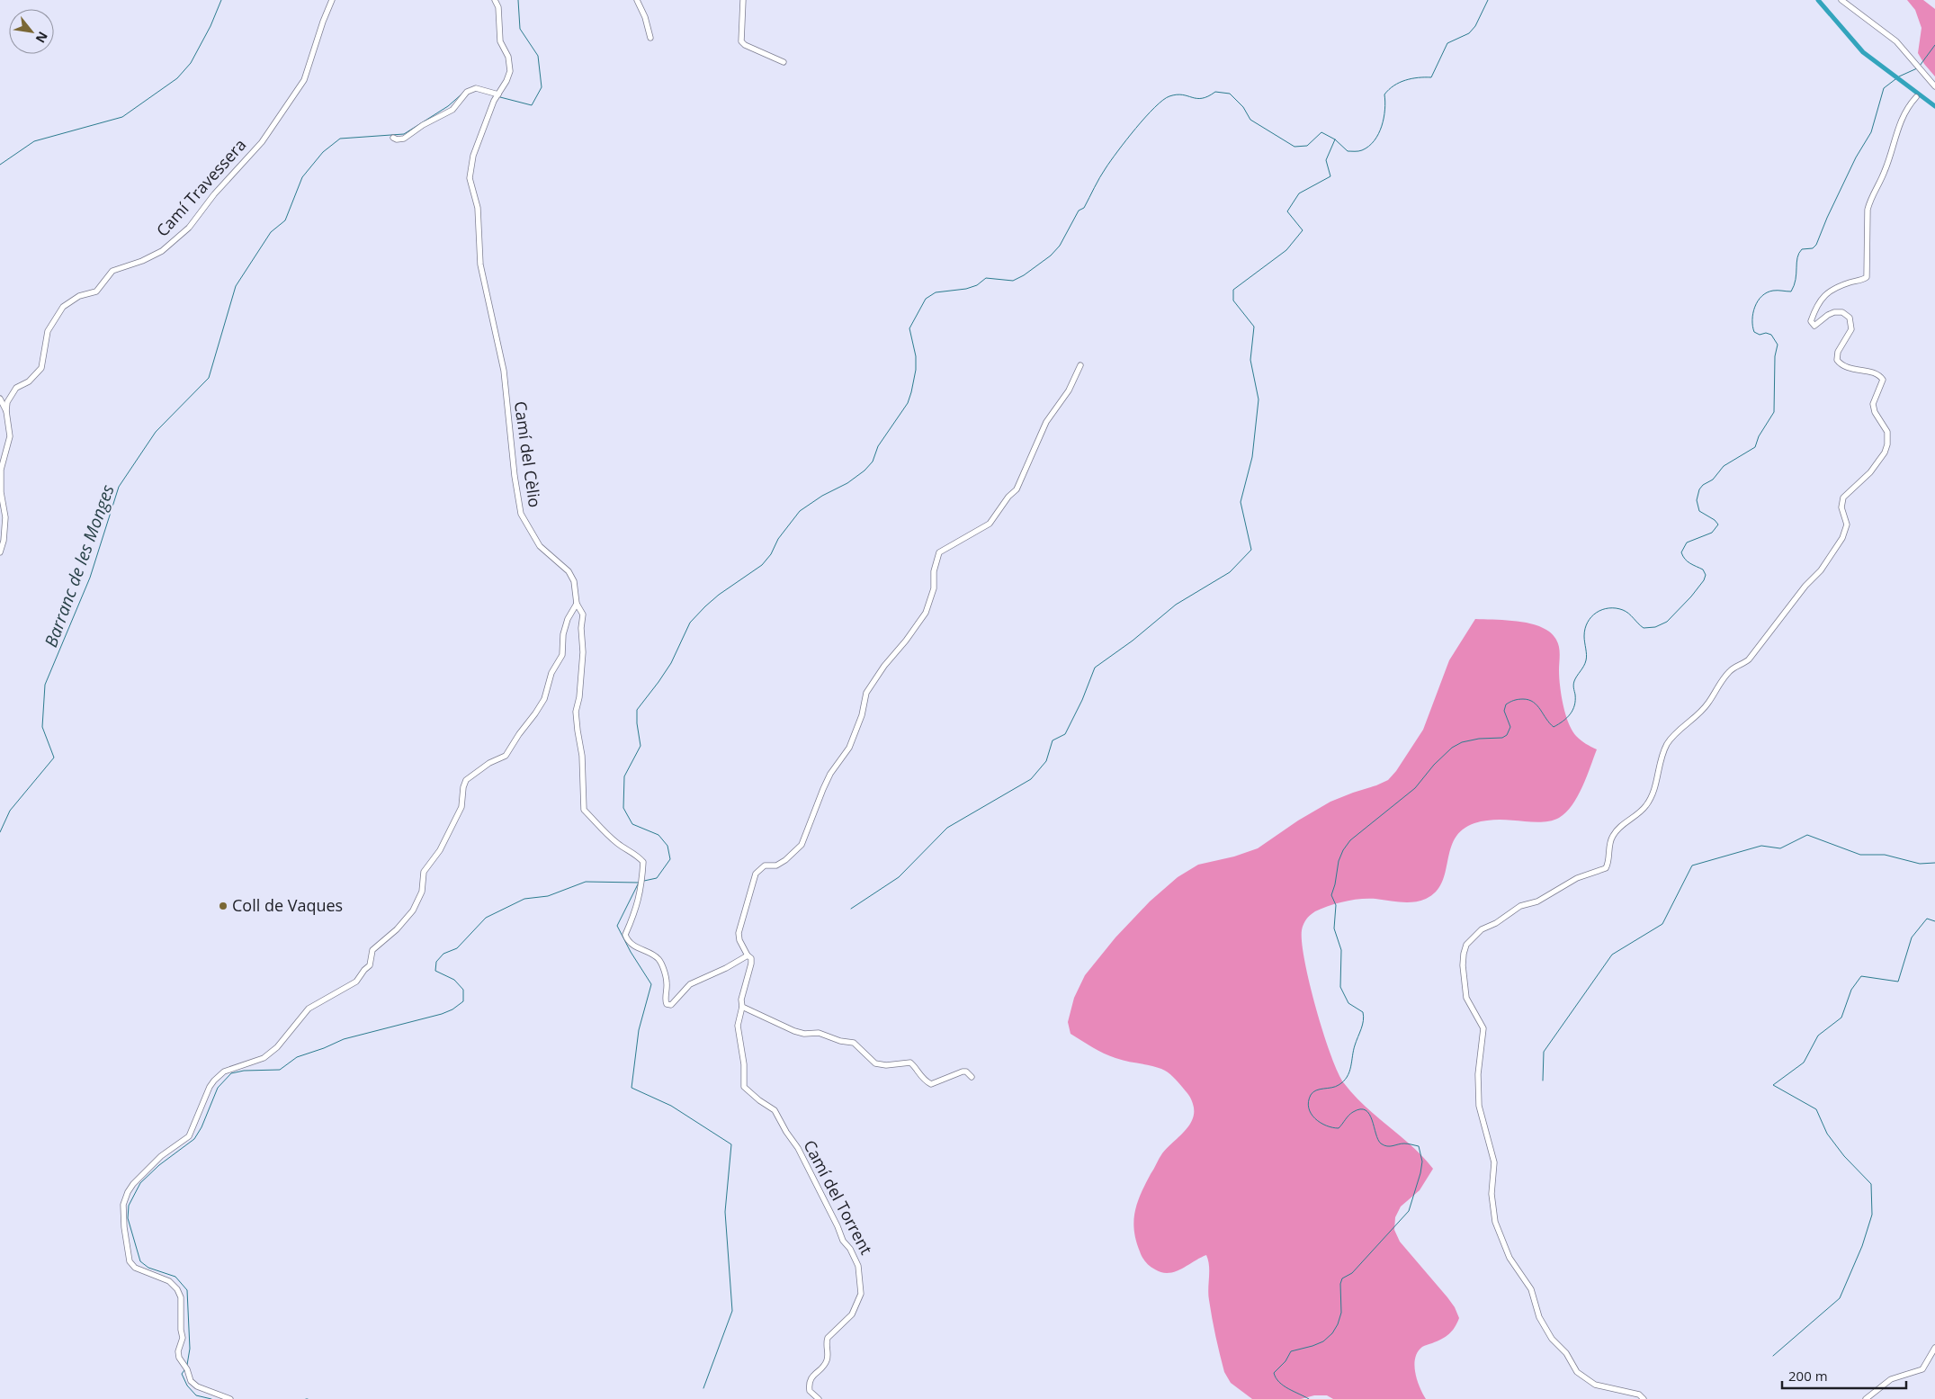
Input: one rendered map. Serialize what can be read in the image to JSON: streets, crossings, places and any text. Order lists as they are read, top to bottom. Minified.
{"streets":{"street":["Camí Travessera","Camí del Cèlio","Camí del Torrent"]},"water":["Barranc de les Monges"],"places":["Coll de Vaques"],"scale_bar":"200 m","north":"bottom right"}
